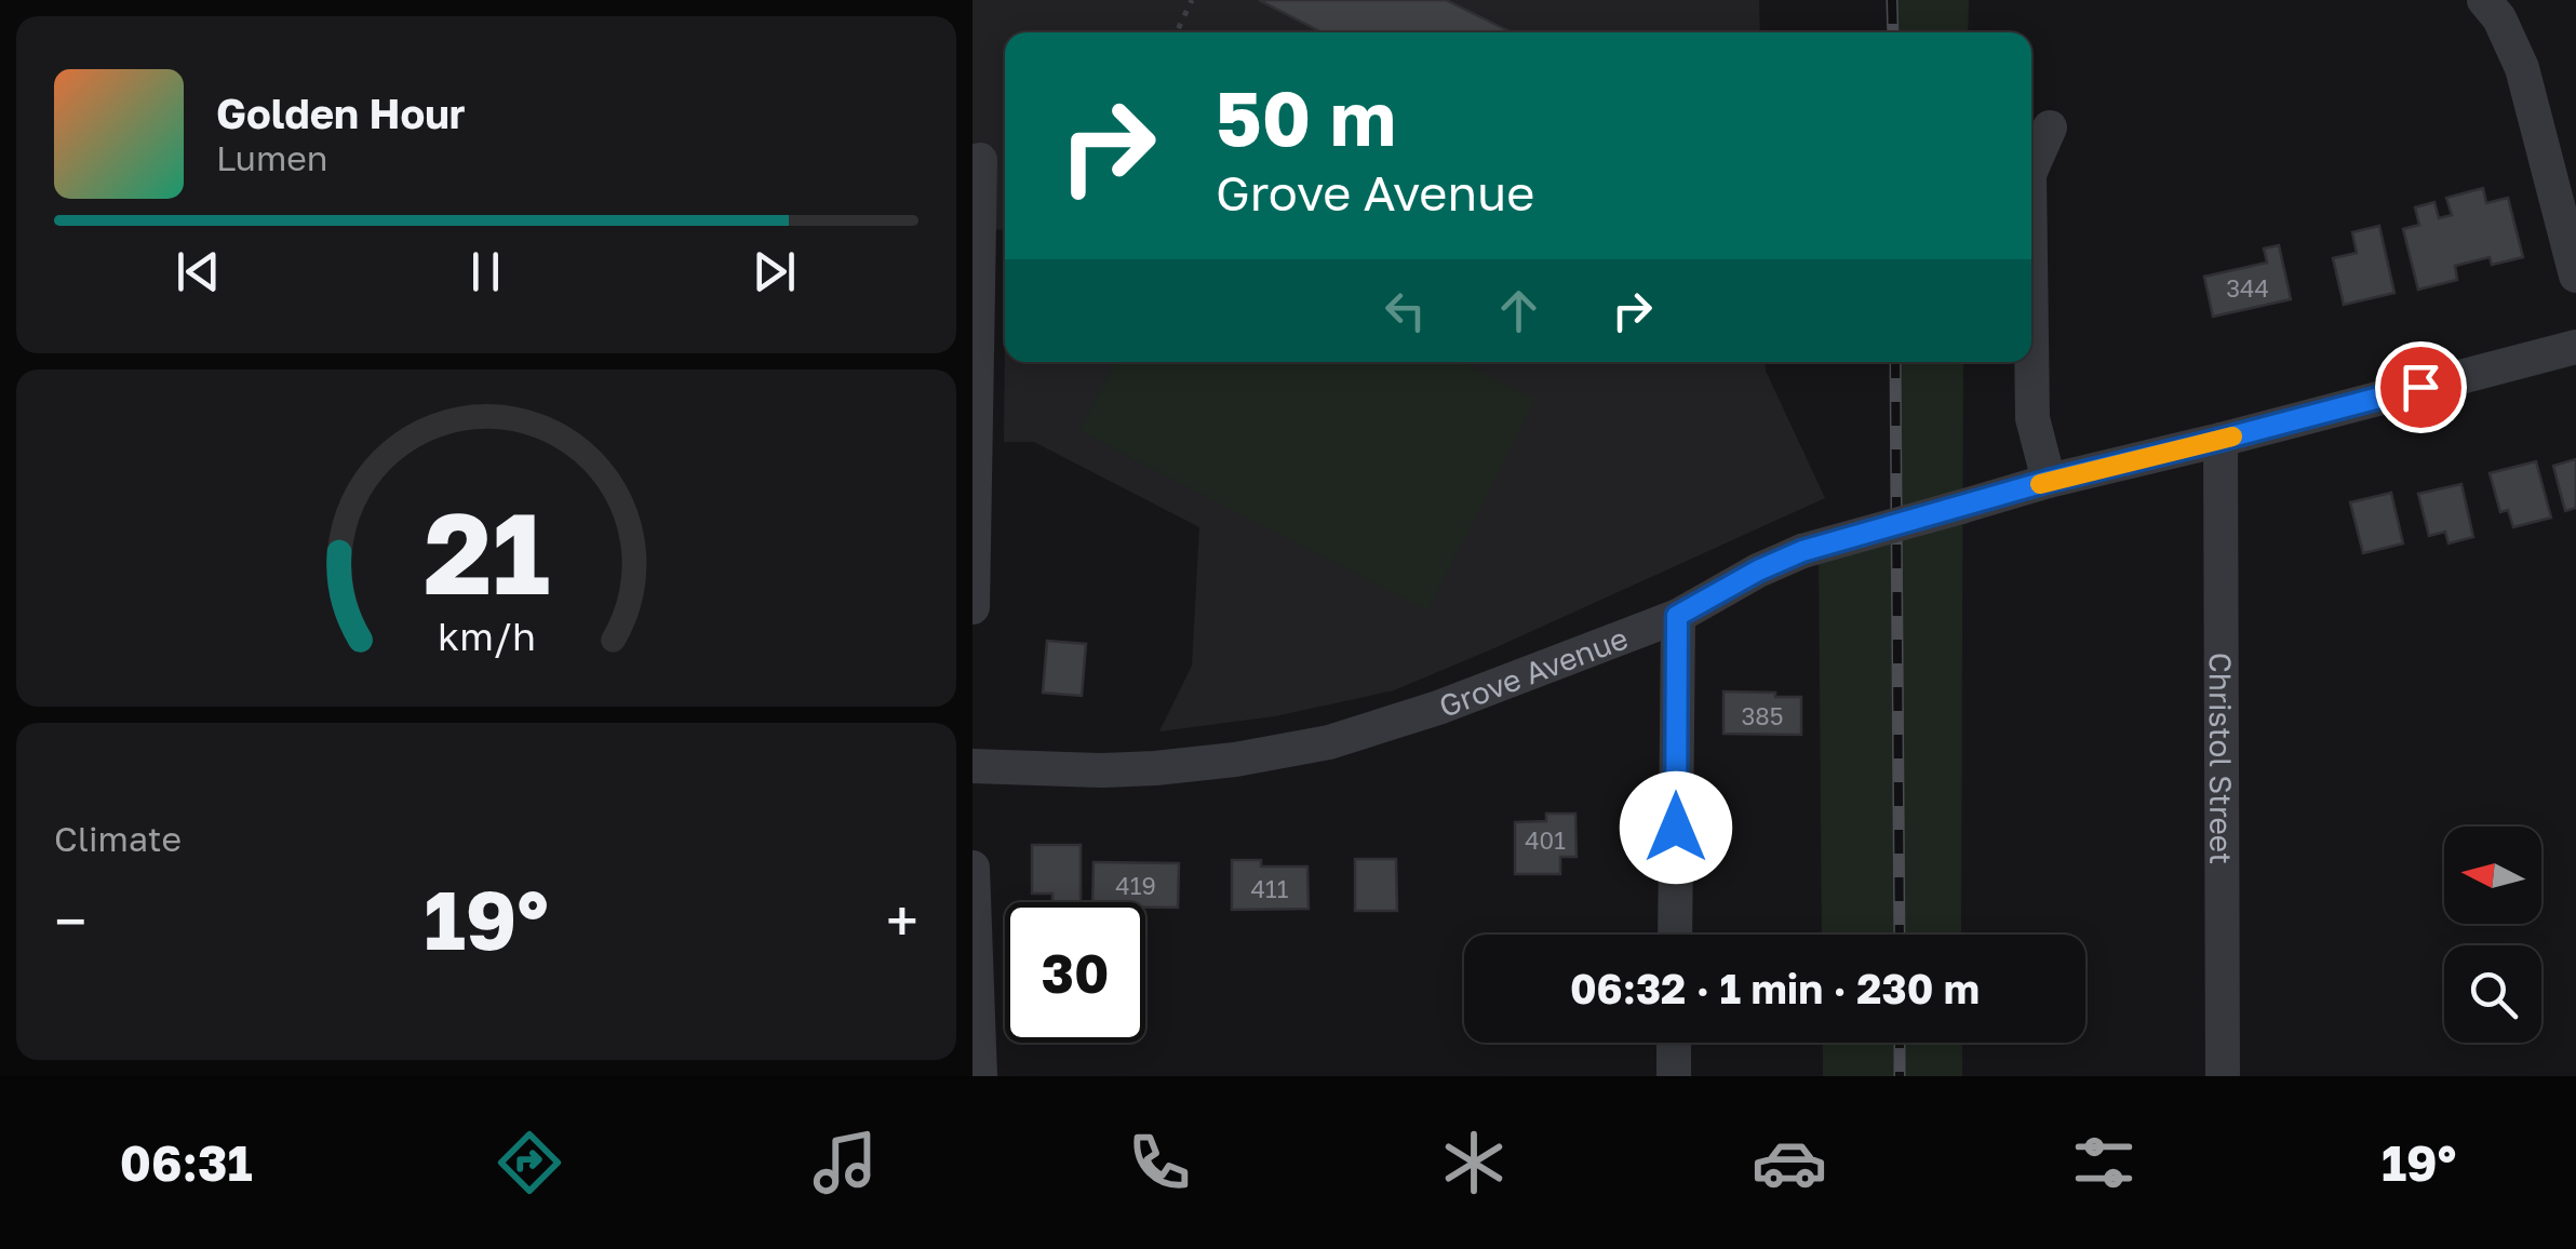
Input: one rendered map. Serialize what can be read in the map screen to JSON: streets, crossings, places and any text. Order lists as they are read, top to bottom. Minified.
{"streets":{"street":["Grove Avenue","Christol Street"]},"crossings":[["Grove Avenue","Christol Street"]],"house_numbers":["344","385","401","419","411"],"north":"left","page":{"turn":["50 m","Grove Avenue"],"song":["Golden Hour","Lumen"],"tile":"Climate","heat":["−","19°","+"],"limit":"30","trip":"06:32 · 1 min · 230 m","tabs":["06:31","19°"],"gauge":["21","km/h"]}}
